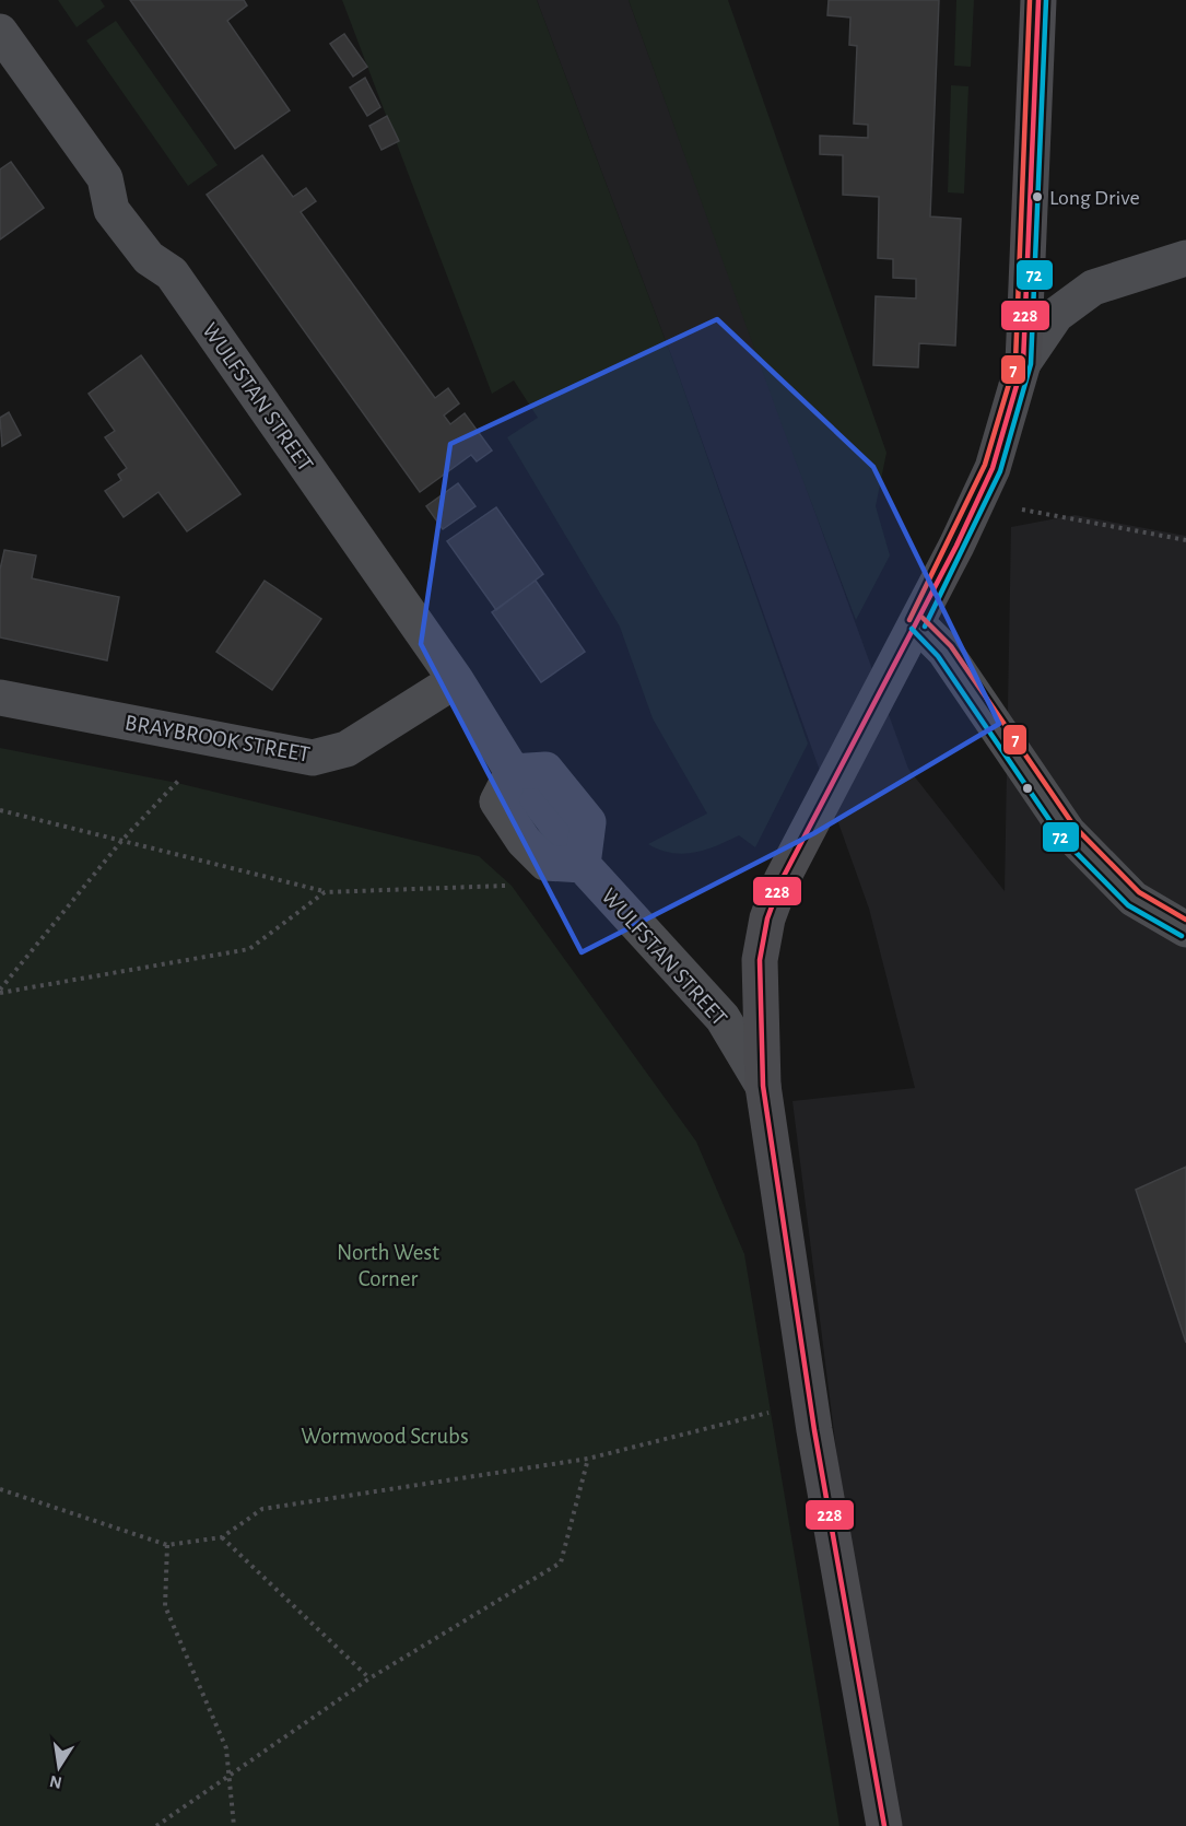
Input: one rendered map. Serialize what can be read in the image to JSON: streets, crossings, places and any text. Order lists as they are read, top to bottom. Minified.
{"streets":{"street":["WULFSTAN STREET","BRAYBROOK STREET"]},"crossings":[["WULFSTAN STREET","BRAYBROOK STREET"]],"parks":["North West Corner","Wormwood Scrubs"],"places":["Long Drive"],"lines":["transit line 228","transit line 72","transit line 7"],"north":"bottom"}
